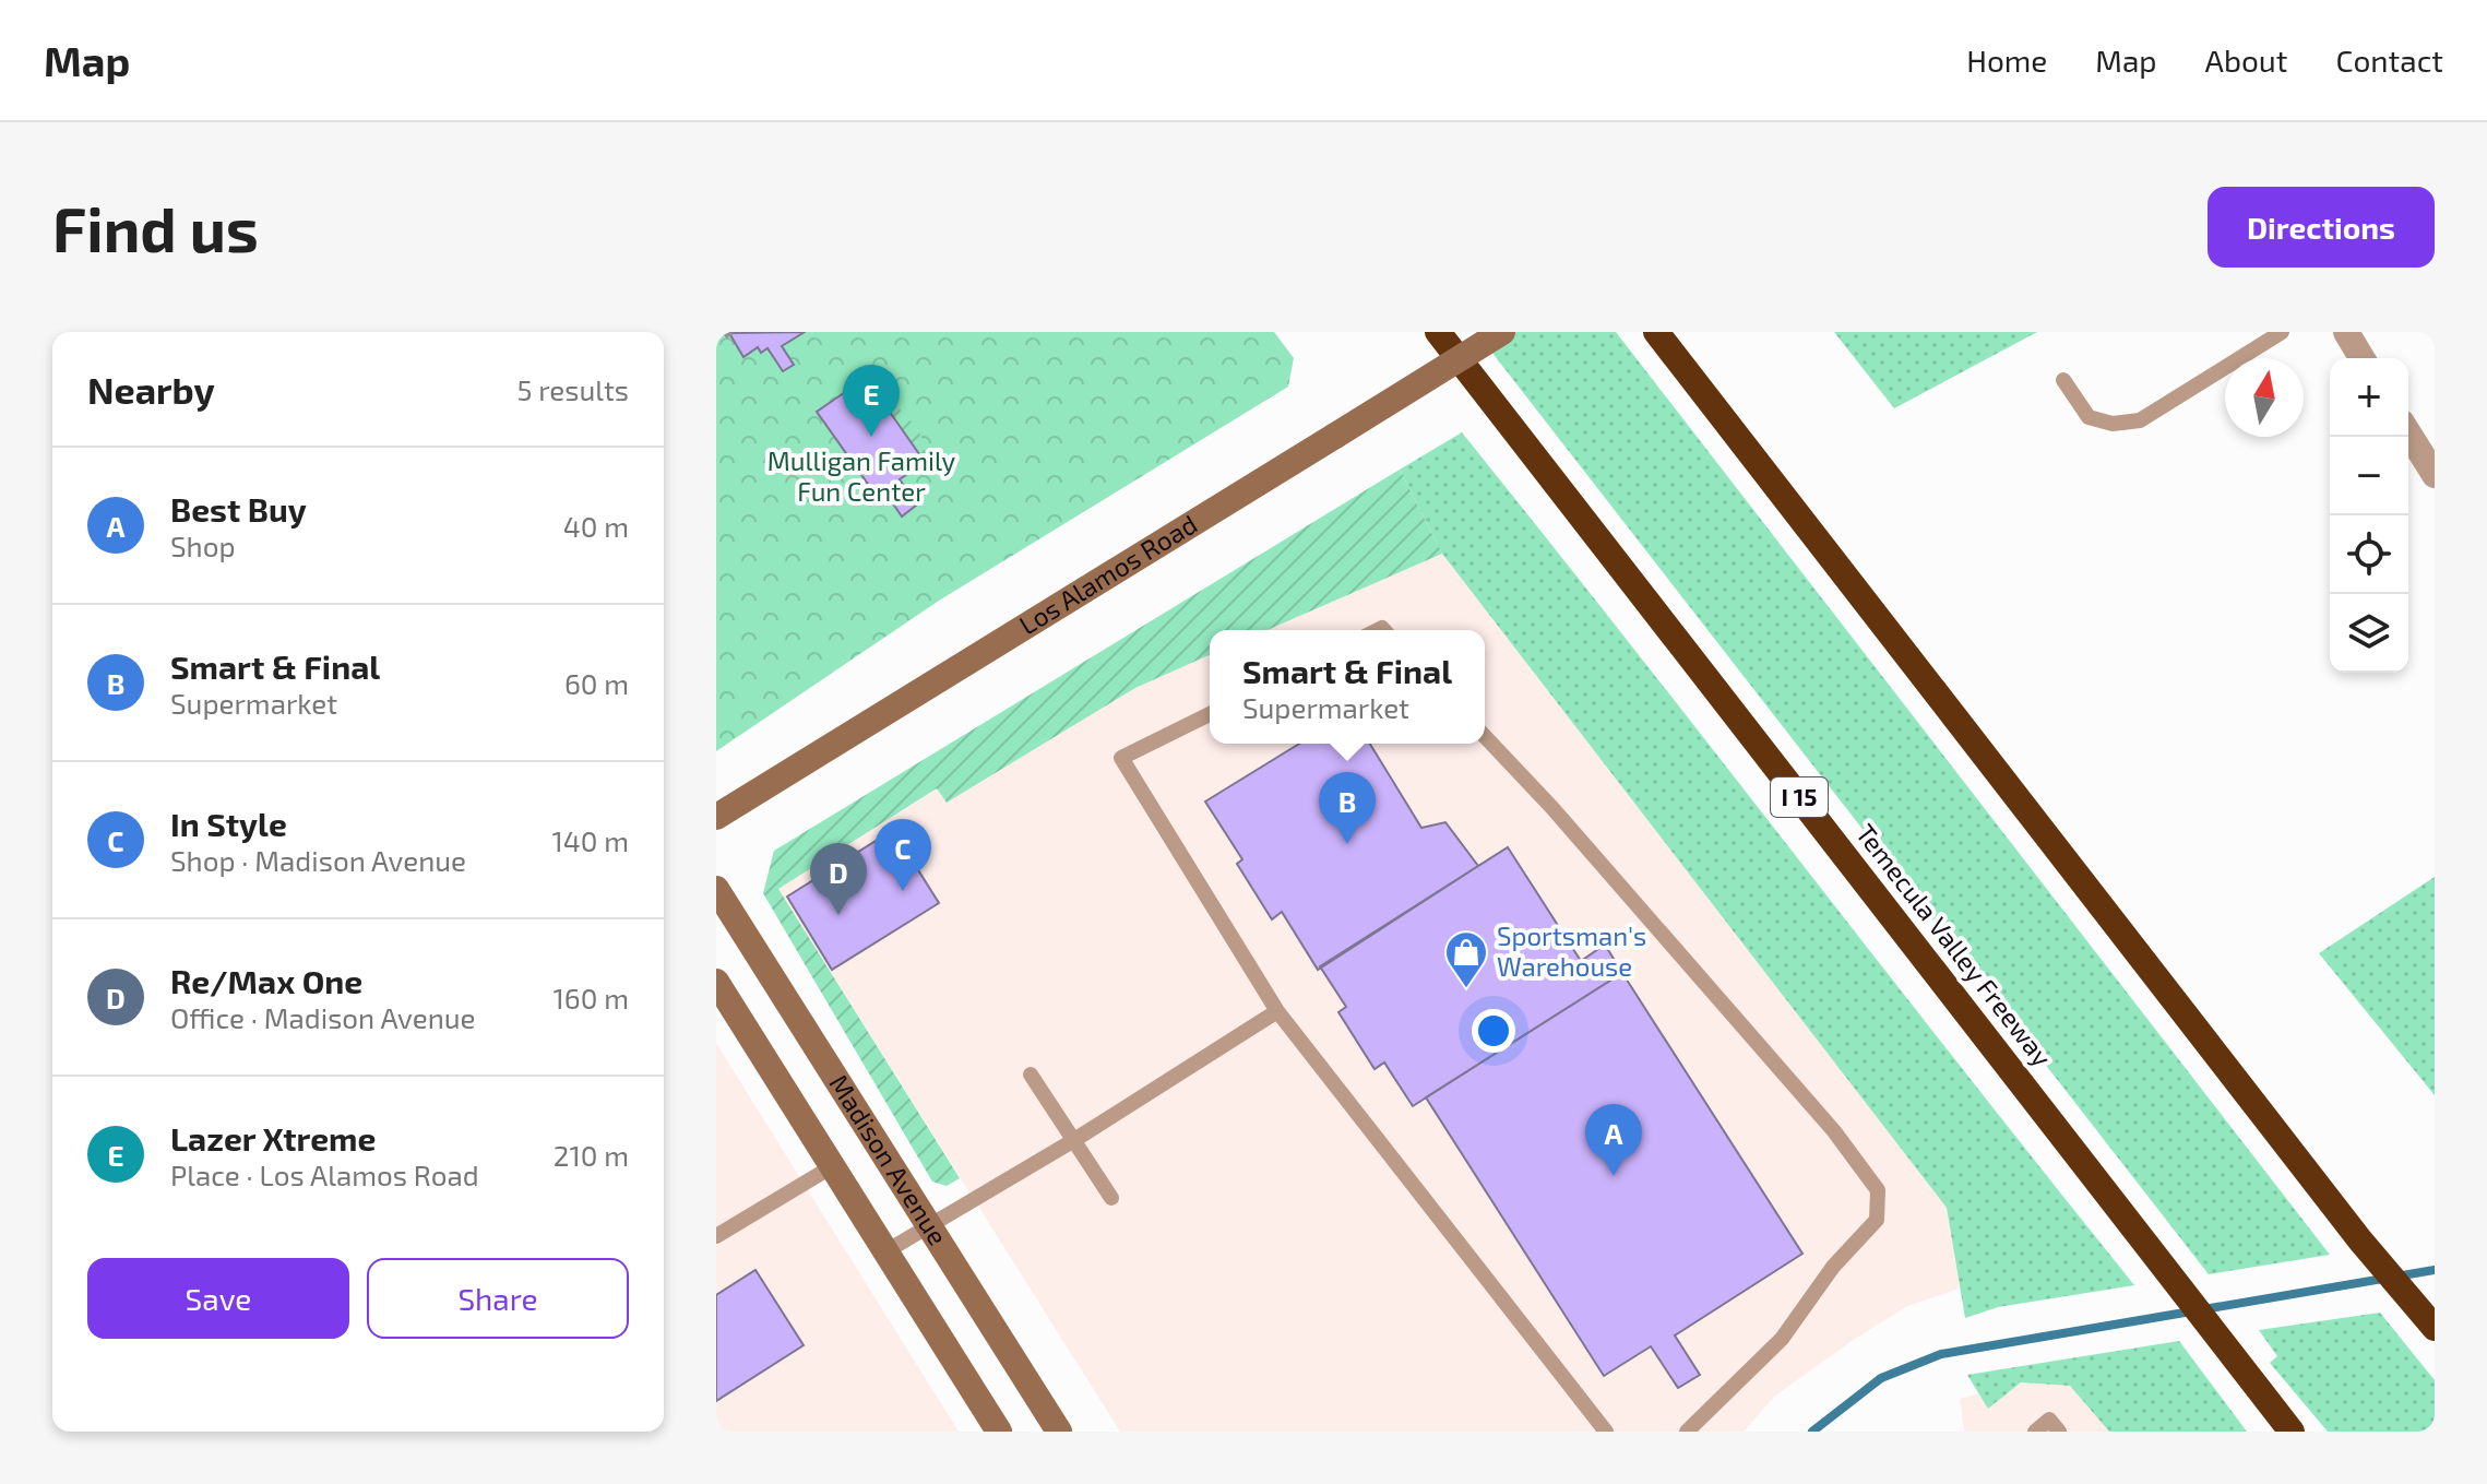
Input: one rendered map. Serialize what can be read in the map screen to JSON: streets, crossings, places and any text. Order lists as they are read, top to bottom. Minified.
{"streets":{"highway":["I 15","Temecula Valley Freeway"],"main road":["Los Alamos Road","Madison Avenue"]},"parks":["Mulligan Family Fun Center"],"places":{"shop":["Sportsman's Warehouse"]},"north":"top","page":{"header":"Map","nav":["Home","Map","About","Contact"],"buttons":["Directions",["Save","Share"]],"title":"Find us","heading":["Nearby","5 results"],"map_buttons":["+","−"],"pins":["E","B","C","D","A"],"list":[{"mark":"A","name":"Best Buy","note":"Shop","value":"40 m"},{"mark":"B","name":"Smart & Final","note":"Supermarket","value":"60 m"},{"mark":"C","name":"In Style","note":"Shop · Madison Avenue","value":"140 m"},{"mark":"D","name":"Re/Max One","note":"Office · Madison Avenue","value":"160 m"},{"mark":"E","name":"Lazer Xtreme","note":"Place · Los Alamos Road","value":"210 m"}],"popup":["Smart & Final","Supermarket"]}}
